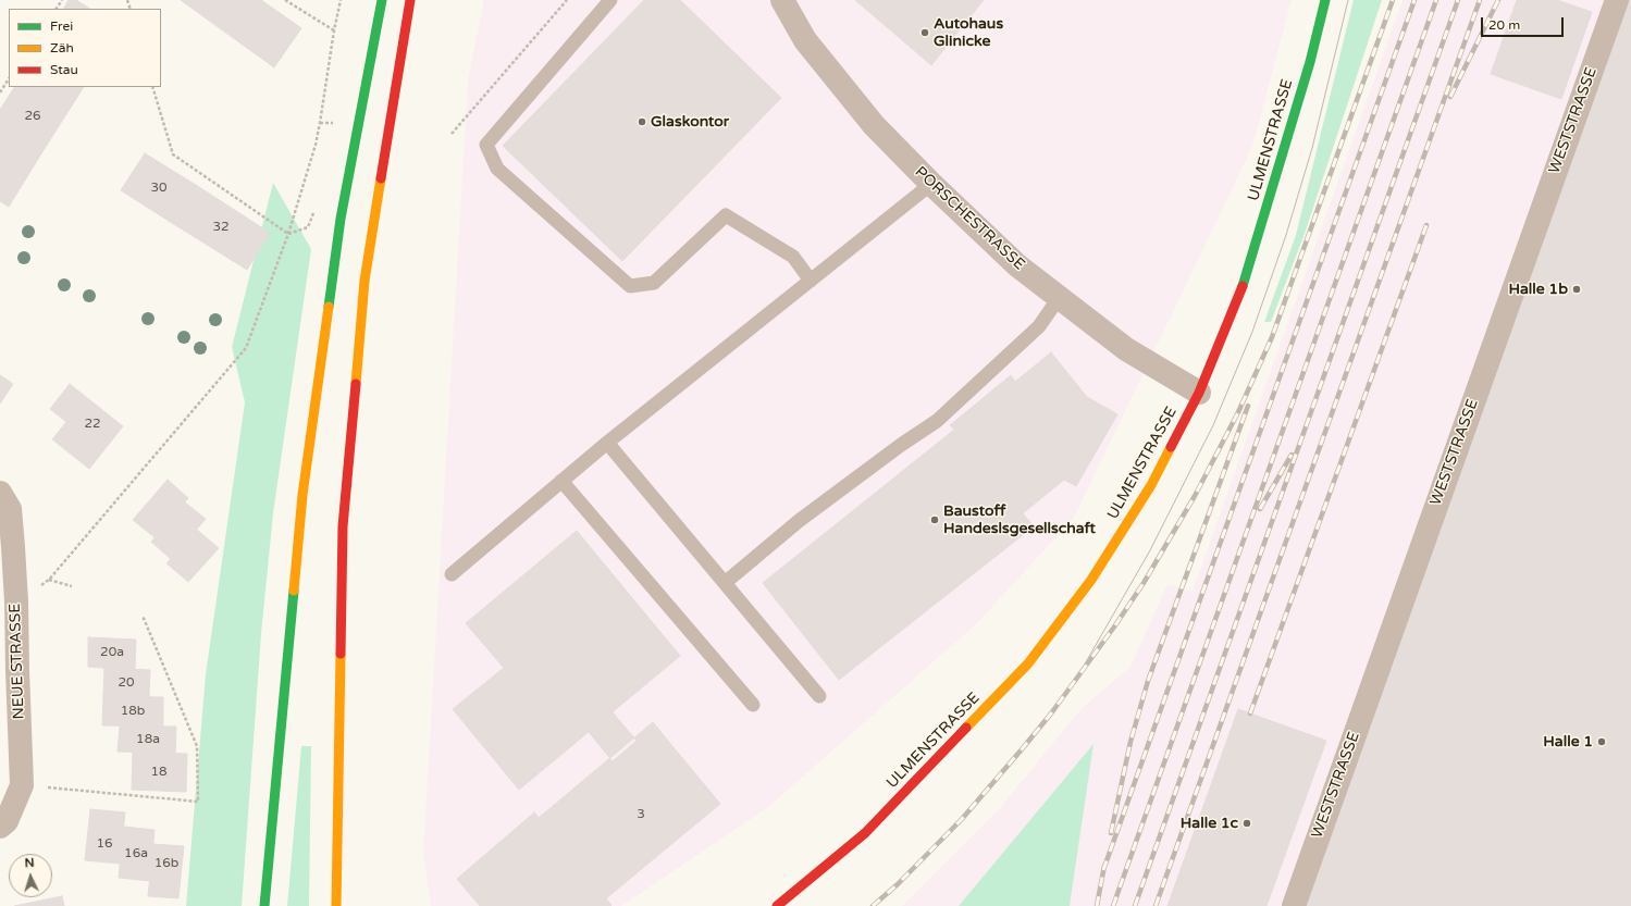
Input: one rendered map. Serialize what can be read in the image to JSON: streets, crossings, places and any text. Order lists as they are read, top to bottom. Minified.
{"streets":{"main road":["ULMENSTRASSE"],"street":["WESTSTRASSE","PORSCHESTRASSE","NEUE STRASSE"]},"crossings":[["ULMENSTRASSE","PORSCHESTRASSE"]],"places":["Autohaus Glinicke","Glaskontor","Halle 1b","Baustoff Handeslsgesellschaft","Halle 1","Halle 1c"],"house_numbers":["26","30","32","22","20a","20","18b","18a","18","3","16","16a","16b"],"legend":["Frei","Zäh","Stau"],"scale_bar":"20 m","north":"top"}
